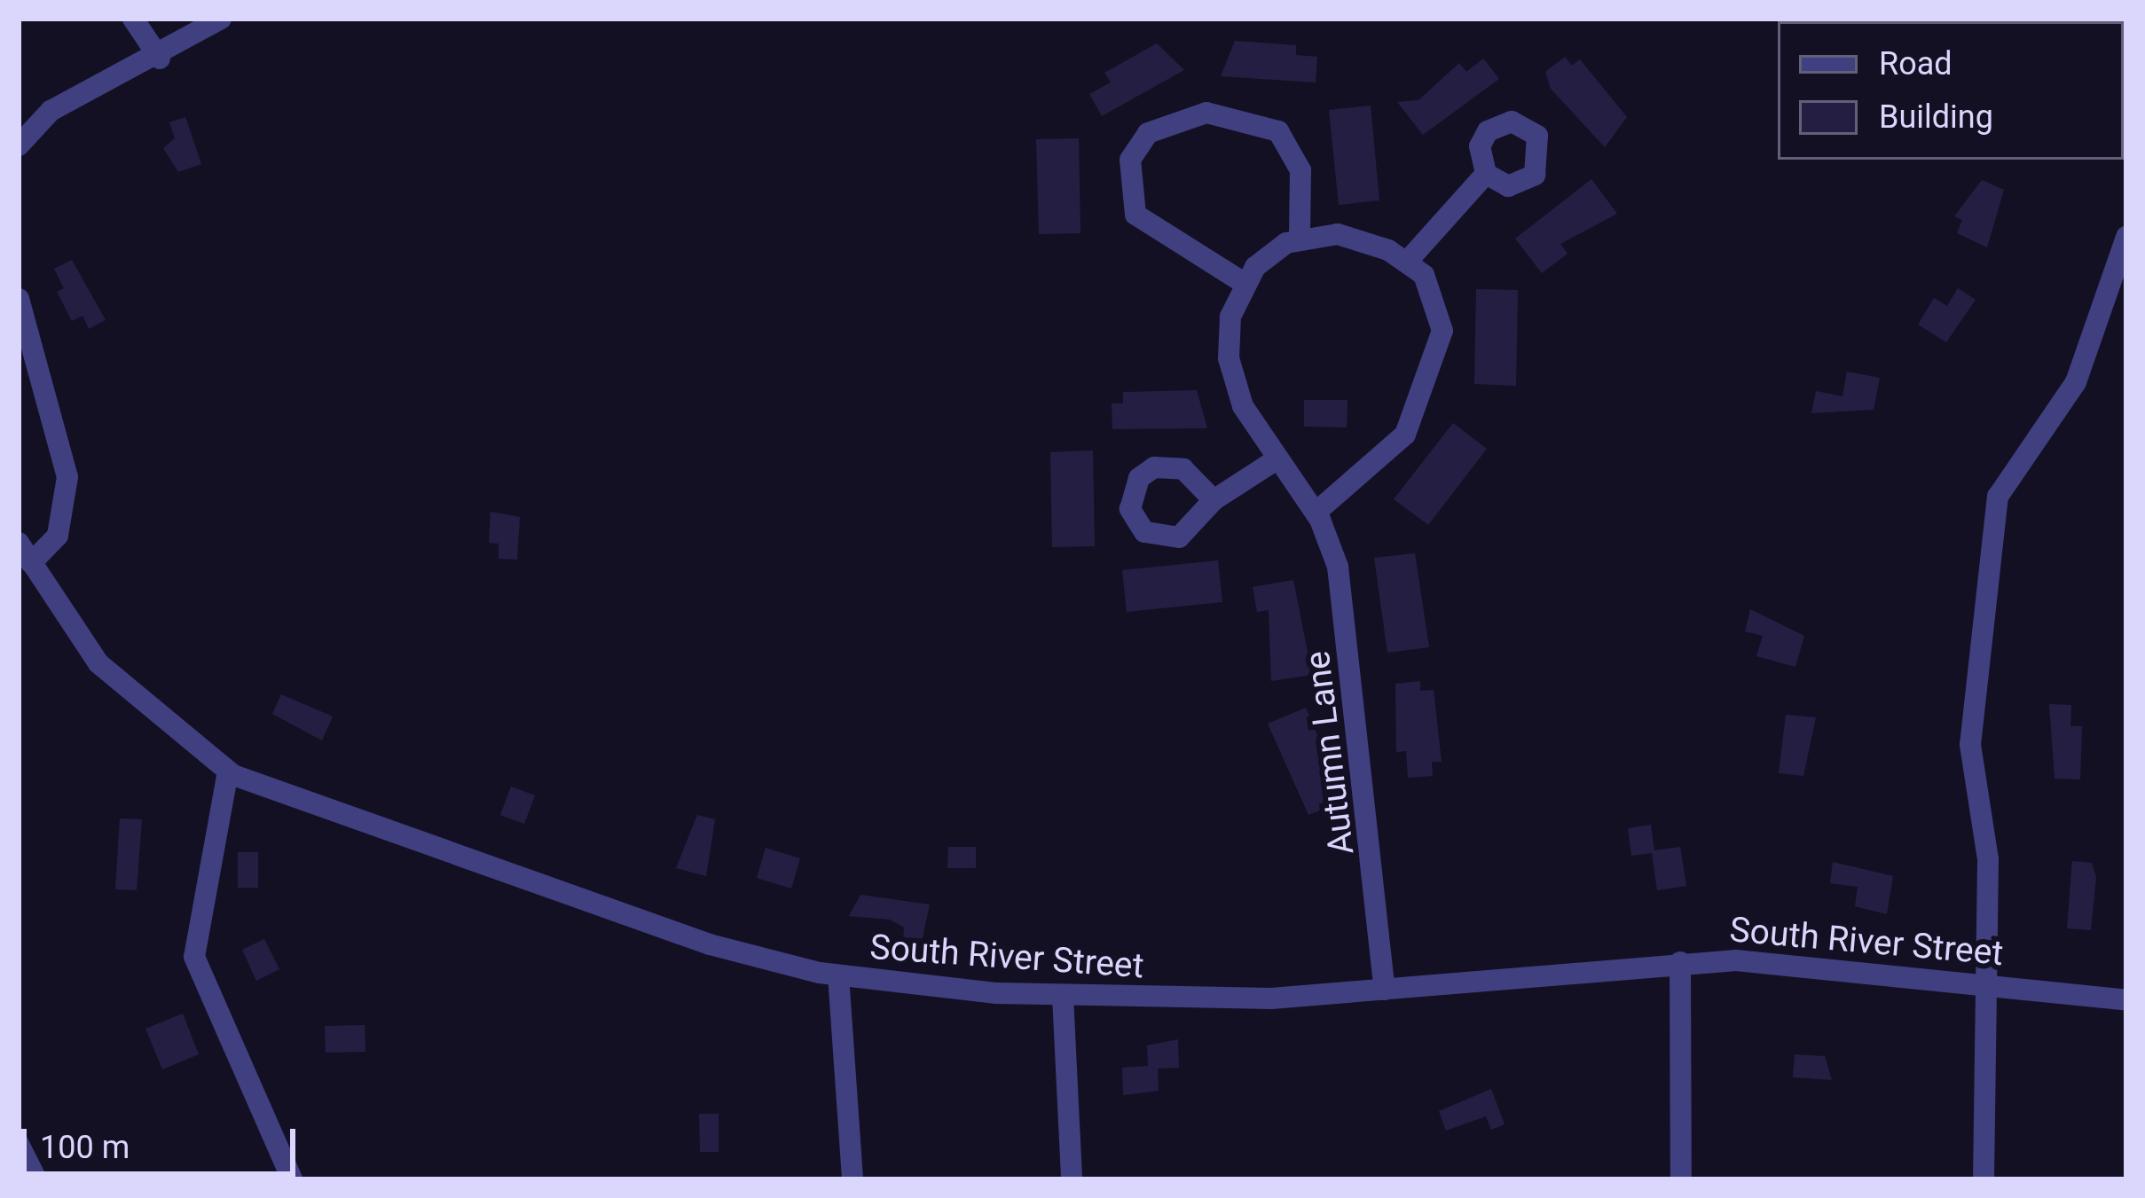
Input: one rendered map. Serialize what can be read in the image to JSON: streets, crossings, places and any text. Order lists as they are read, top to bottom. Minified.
{"streets":{"street":["Autumn Lane","South River Street"]},"crossings":[["Autumn Lane","South River Street"]],"legend":["Road","Building"],"scale_bar":"100 m"}
